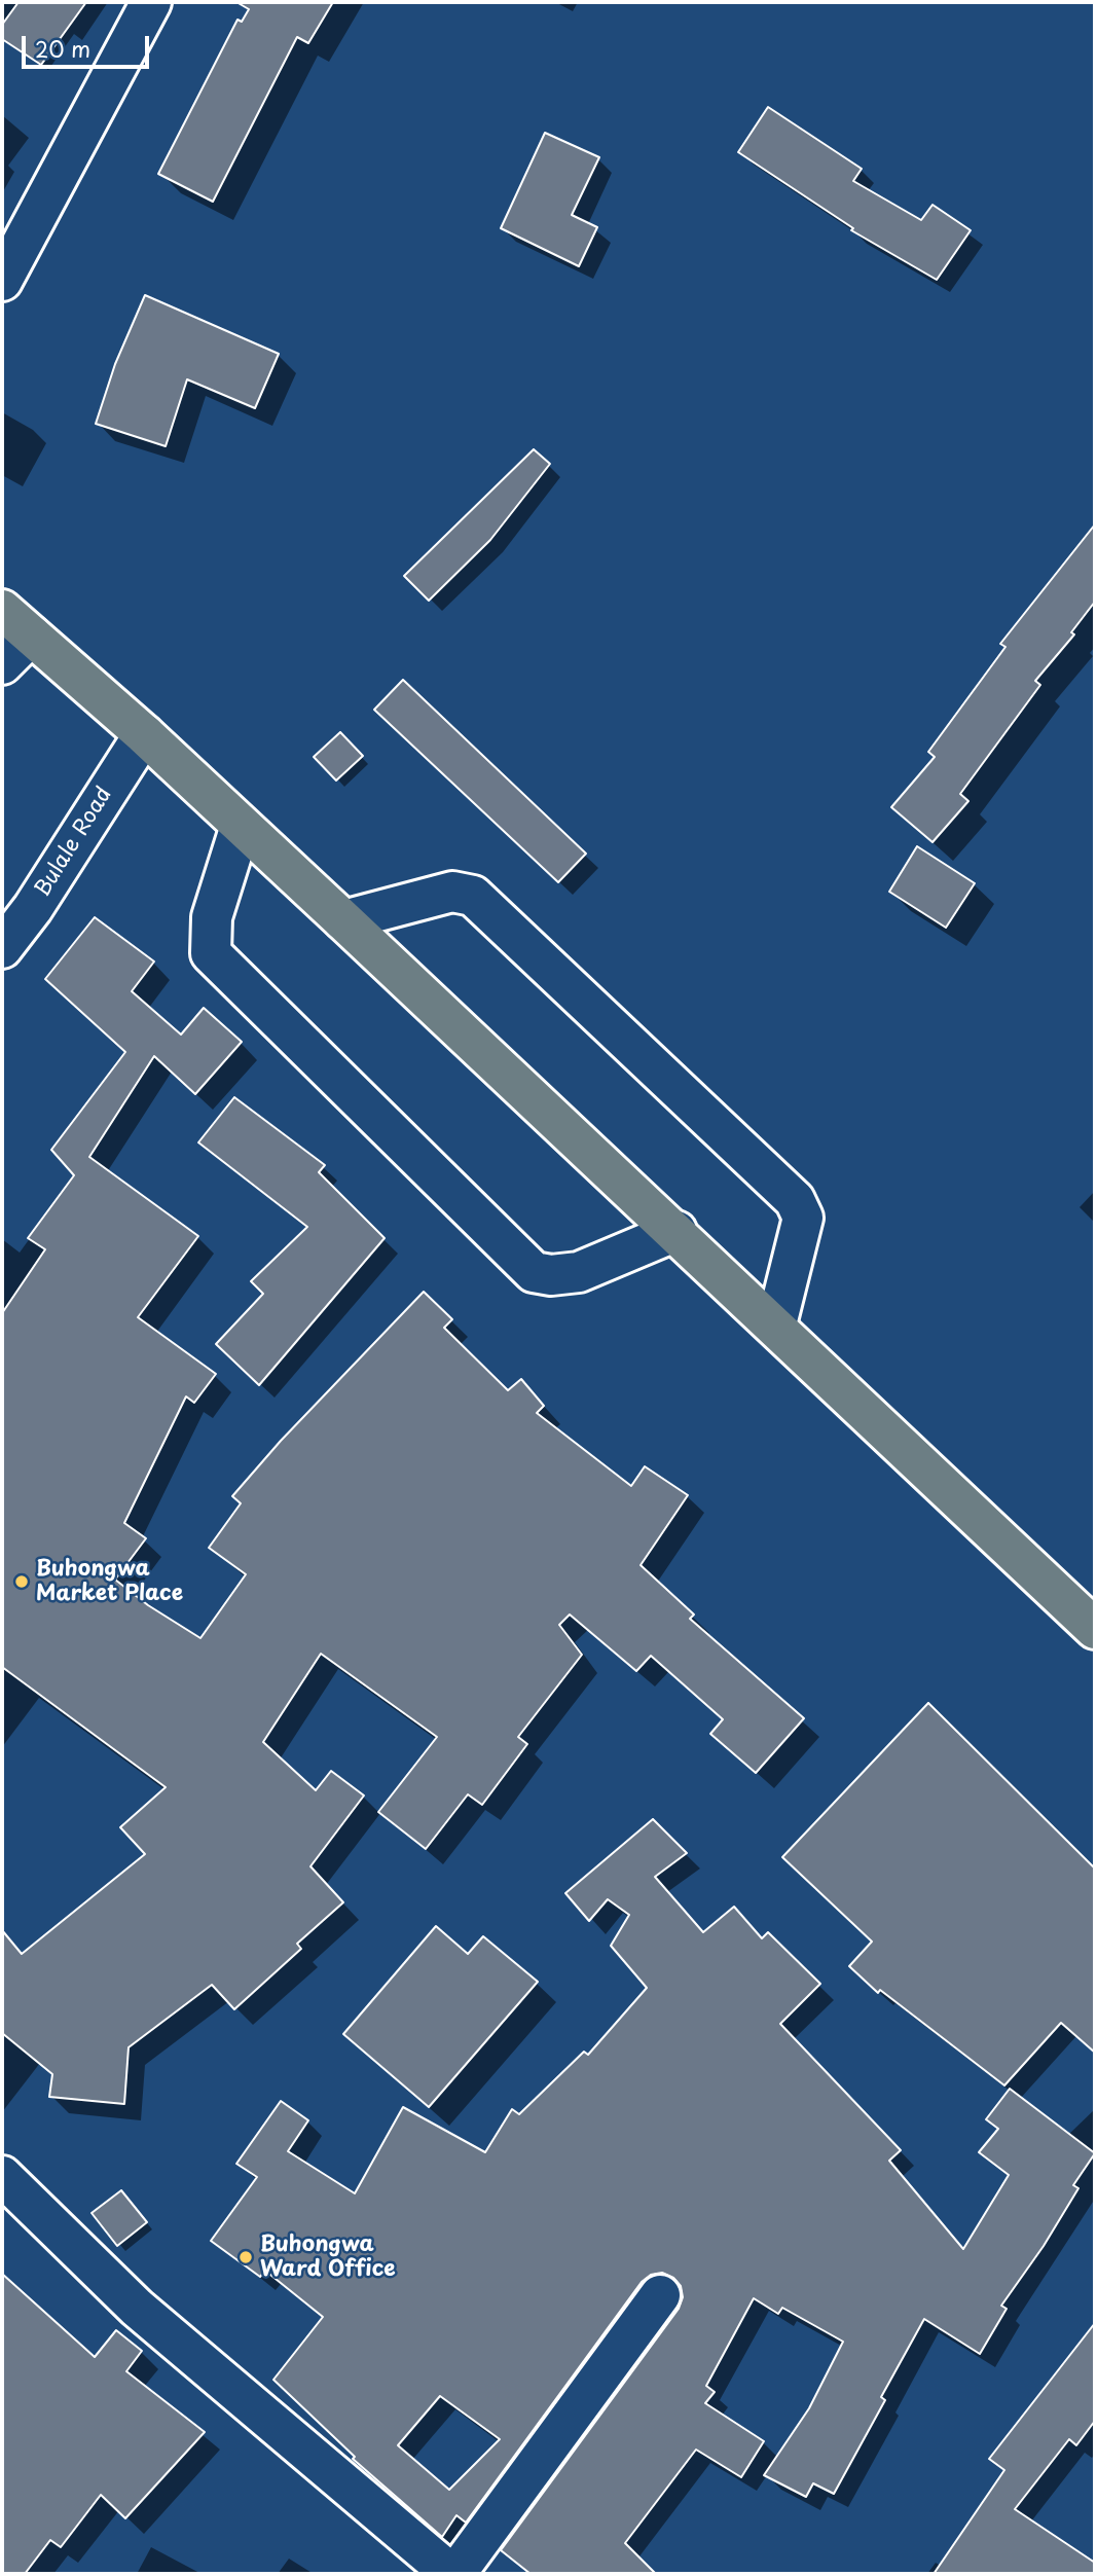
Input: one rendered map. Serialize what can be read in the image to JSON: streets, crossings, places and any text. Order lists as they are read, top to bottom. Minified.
{"streets":{"street":["Bulale Road"]},"places":["Buhongwa Market Place","Buhongwa Ward Office"],"scale_bar":"20 m"}
